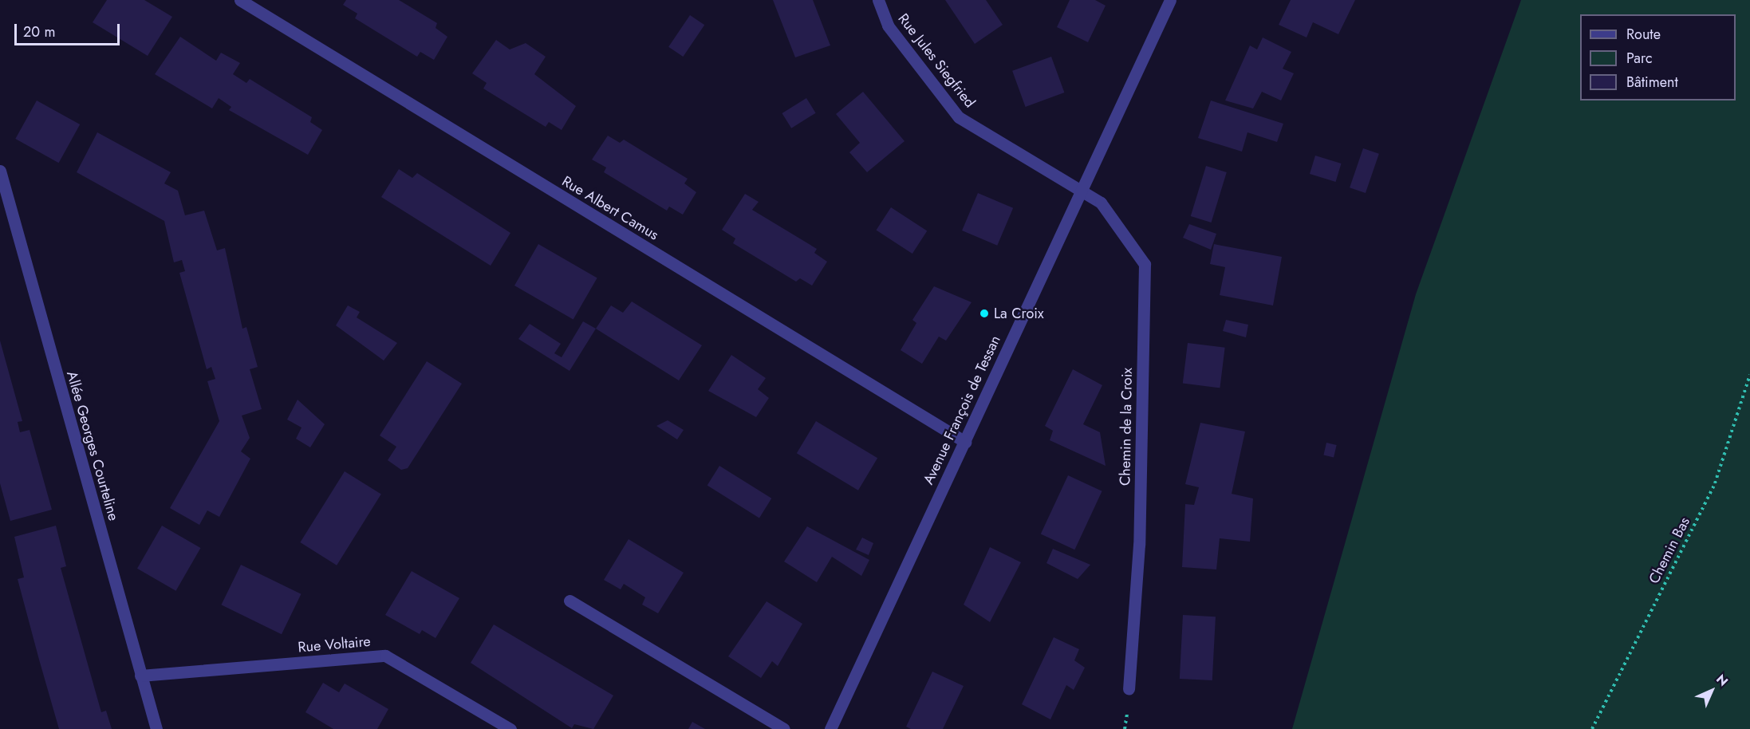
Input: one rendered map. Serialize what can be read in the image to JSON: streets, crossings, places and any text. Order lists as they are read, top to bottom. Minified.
{"streets":{"street":["Rue Jules Siegfried","Rue Albert Camus","Avenue François de Tessan","Chemin de la Croix","Allée Georges Courteline","Rue Voltaire"],"path":["Chemin Bas"]},"crossings":[["Rue Jules Siegfried","Avenue François de Tessan"],["Rue Jules Siegfried","Chemin de la Croix"],["Rue Albert Camus","Avenue François de Tessan"],["Avenue François de Tessan","Chemin de la Croix"],["Allée Georges Courteline","Rue Voltaire"]],"places":["La Croix"],"legend":["Route","Parc","Bâtiment"],"scale_bar":"20 m","north":"top right"}
